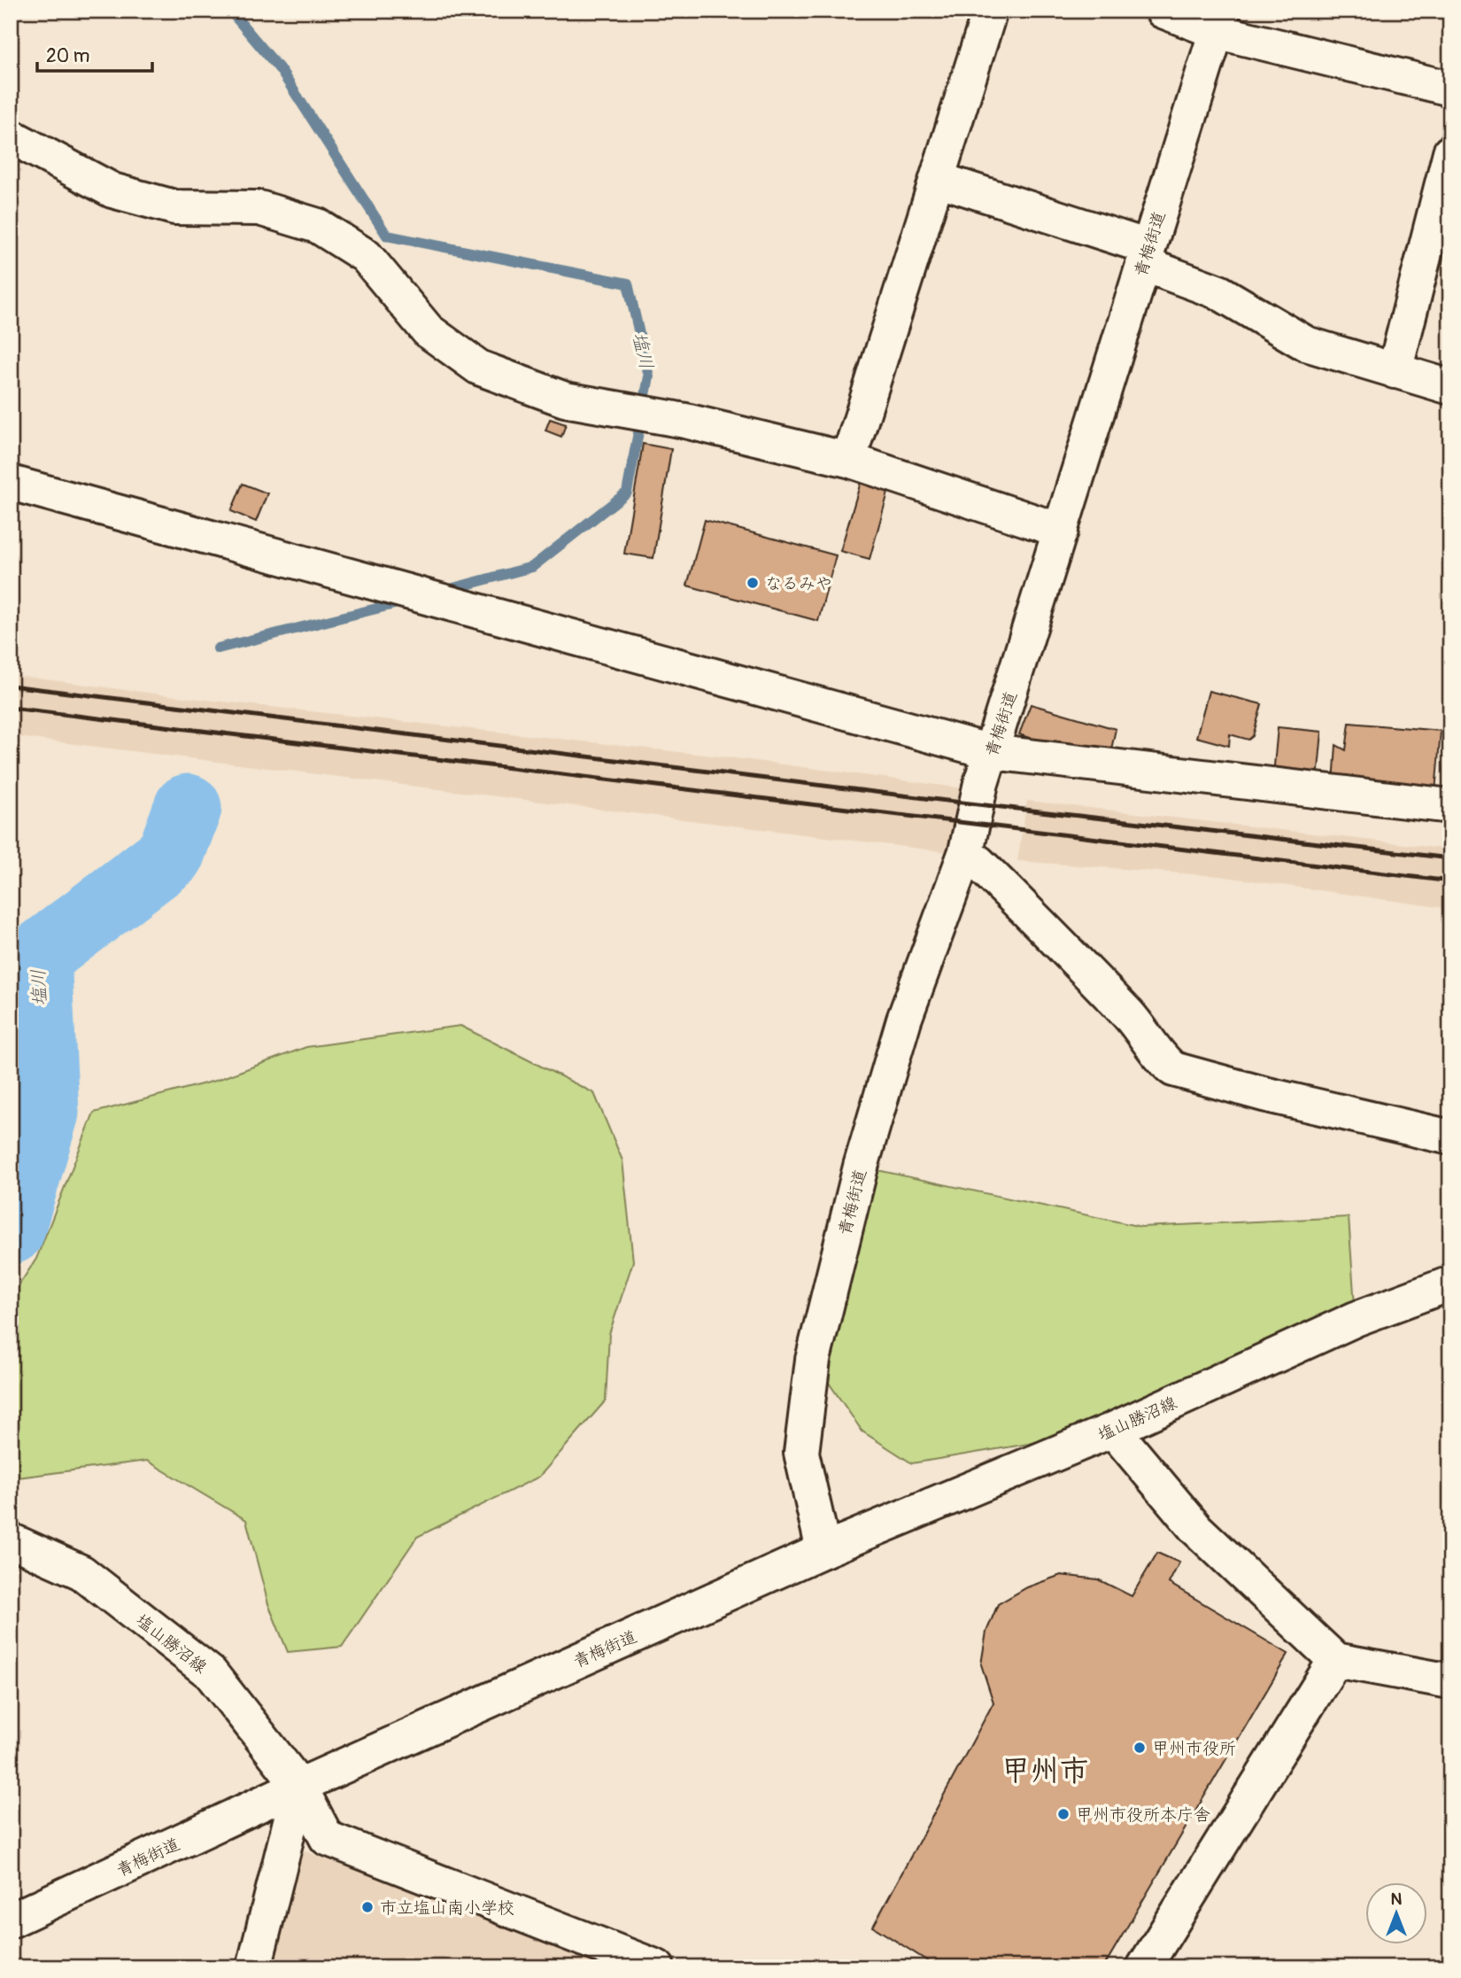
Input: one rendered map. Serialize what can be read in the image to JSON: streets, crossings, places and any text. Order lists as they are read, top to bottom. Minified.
{"streets":{"street":["青梅街道","塩山勝沼線"]},"crossings":[["青梅街道","塩山勝沼線"]],"districts":["甲州市"],"water":["塩川"],"places":["なるみや","甲州市役所","甲州市役所本庁舎","市立塩山南小学校"],"scale_bar":"20 m","north":"top"}
